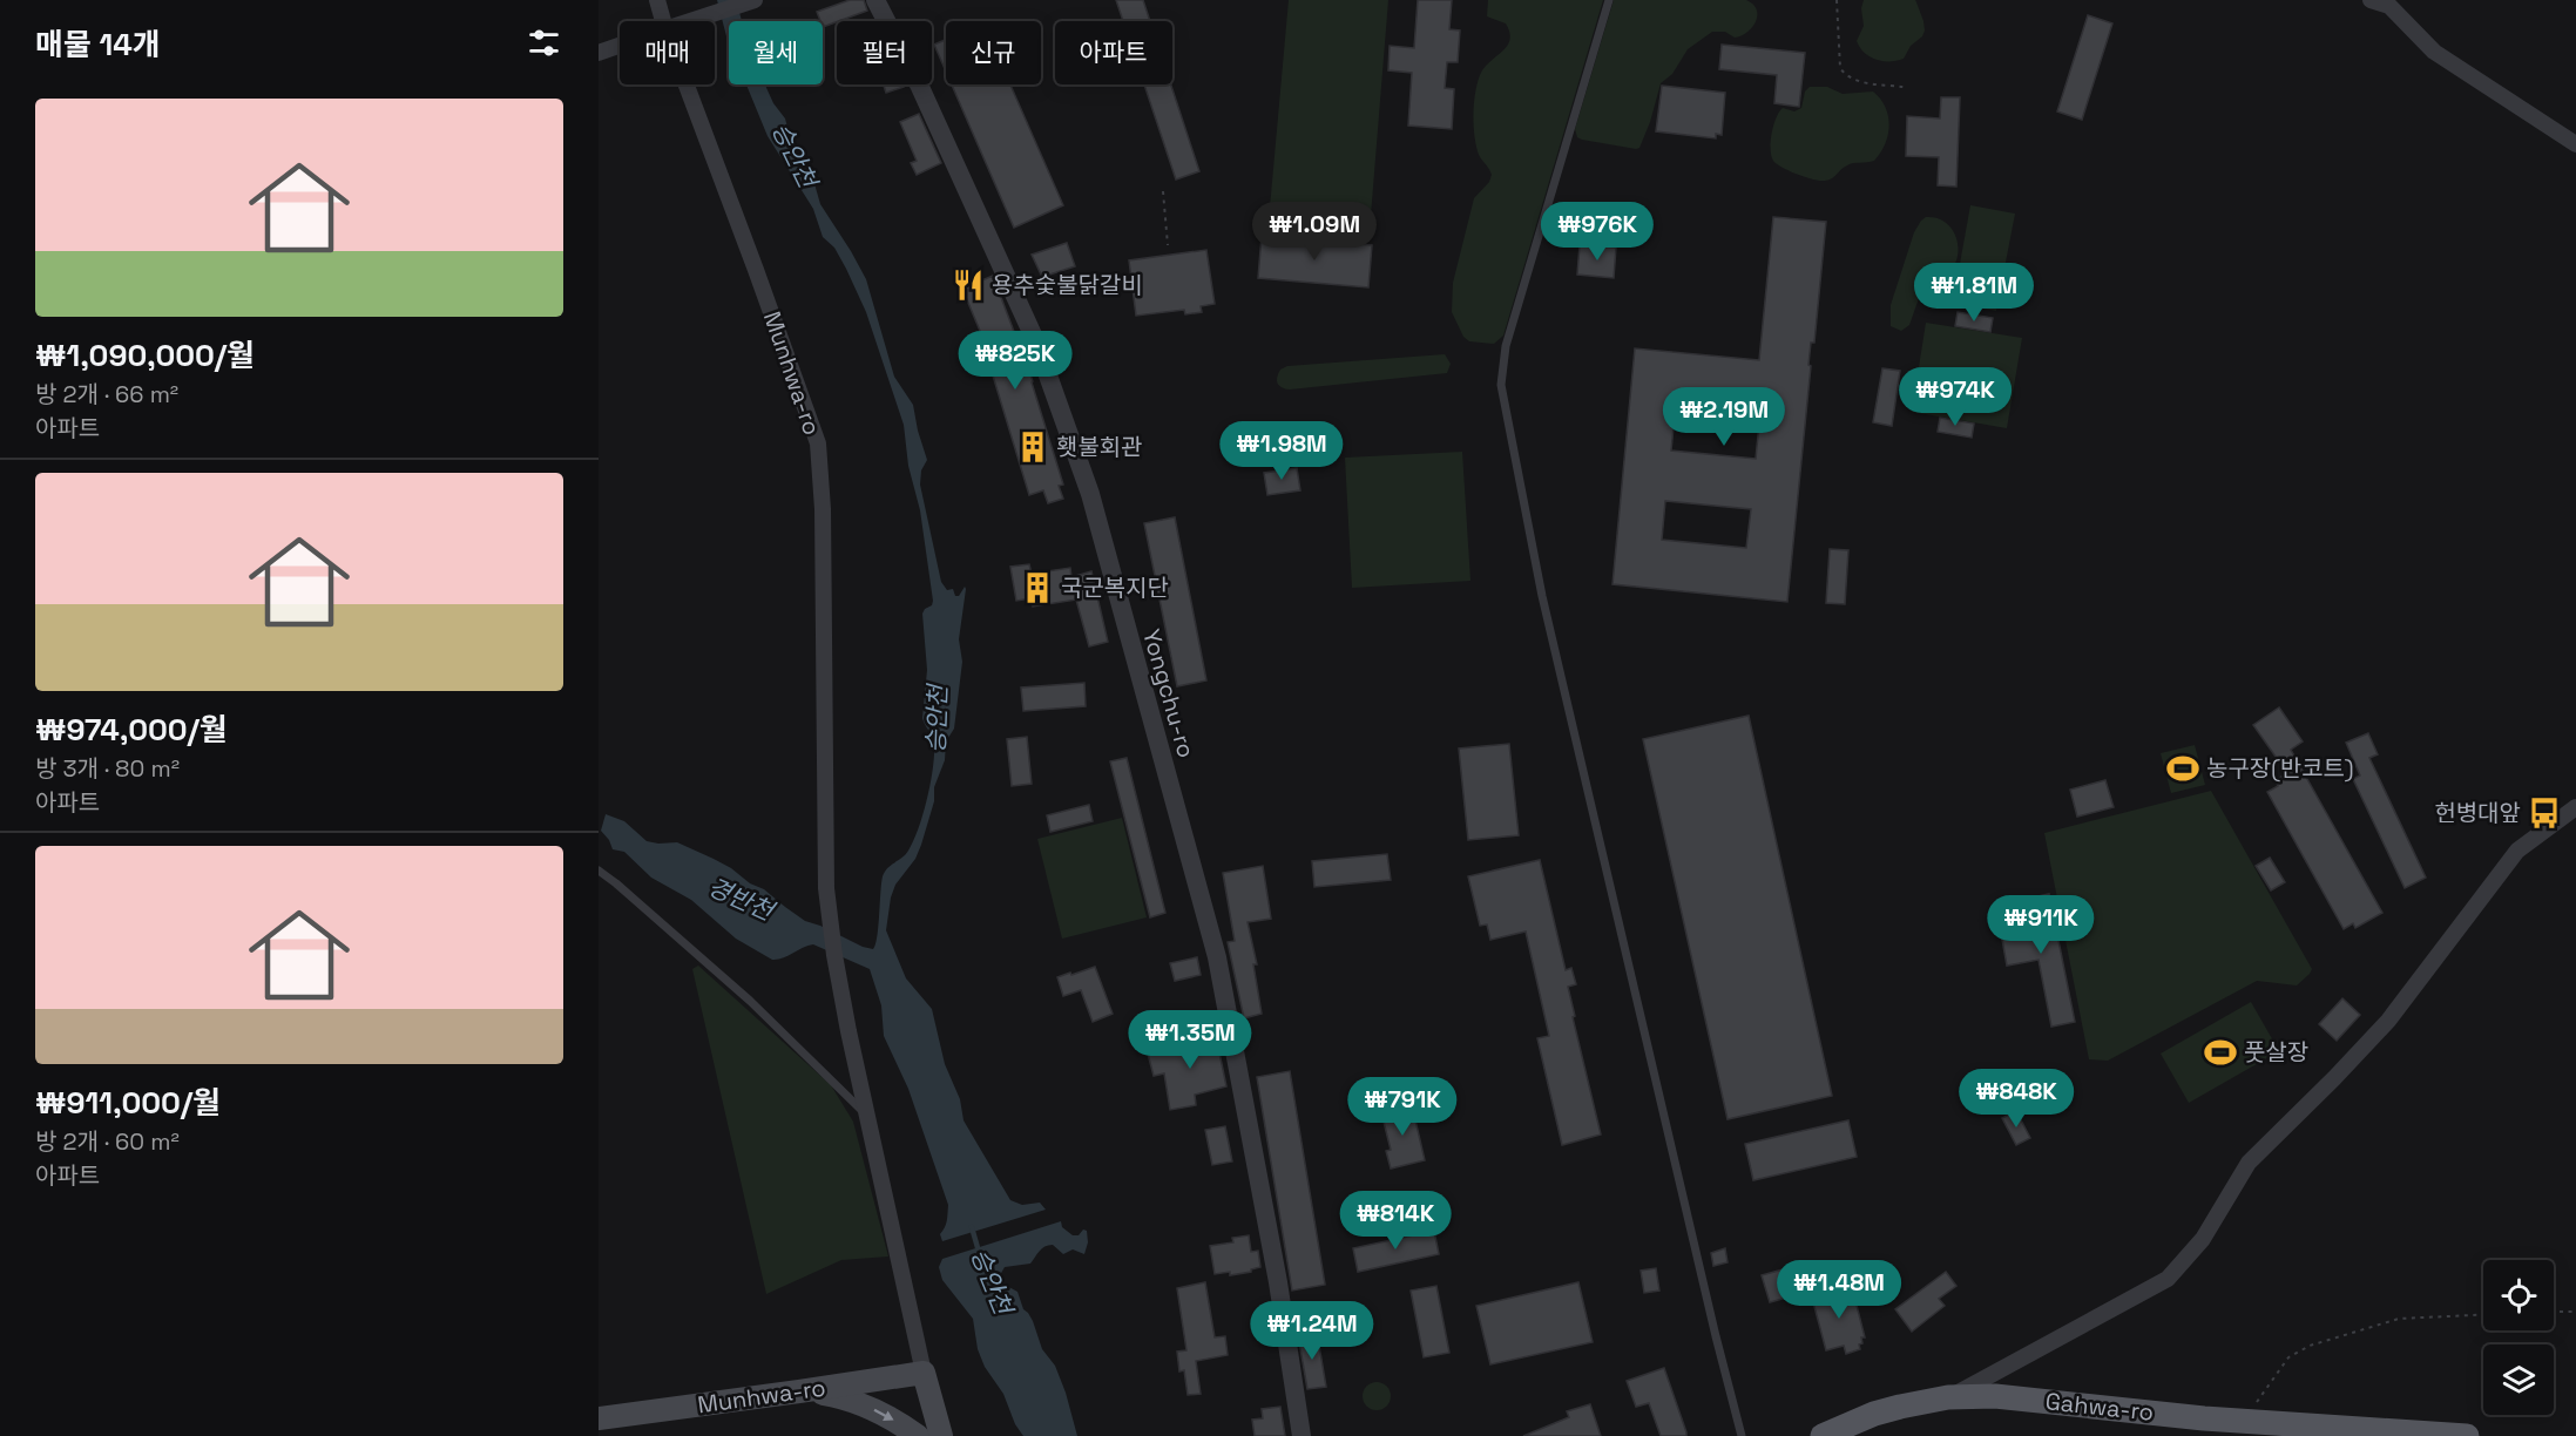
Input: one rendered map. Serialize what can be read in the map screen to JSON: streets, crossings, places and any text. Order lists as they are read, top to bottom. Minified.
{"streets":{"main road":["Munhwa-ro","Gahwa-ro"],"street":["Yongchu-ro"]},"water":["승안천","경반천"],"places":{"restaurant":["용추숯불닭갈비"],"building":["횃불회관","국군복지단"],"sports":["농구장(반코트)","풋살장"],"bus stop":["헌병대앞"]},"page":{"heading":"매물 14개","chip":["매매","월세","필터","신규","아파트"],"list":[{"name":"₩1,090,000/월","note":"방 2개 · 66 m² · 아파트"},{"name":"₩974,000/월","note":"방 3개 · 80 m² · 아파트"},{"name":"₩911,000/월","note":"방 2개 · 60 m² · 아파트"}],"price":["₩1.09M","₩976K","₩1.81M","₩825K","₩974K","₩2.19M","₩1.98M","₩911K","₩1.35M","₩848K","₩791K","₩814K","₩1.48M","₩1.24M"]}}
